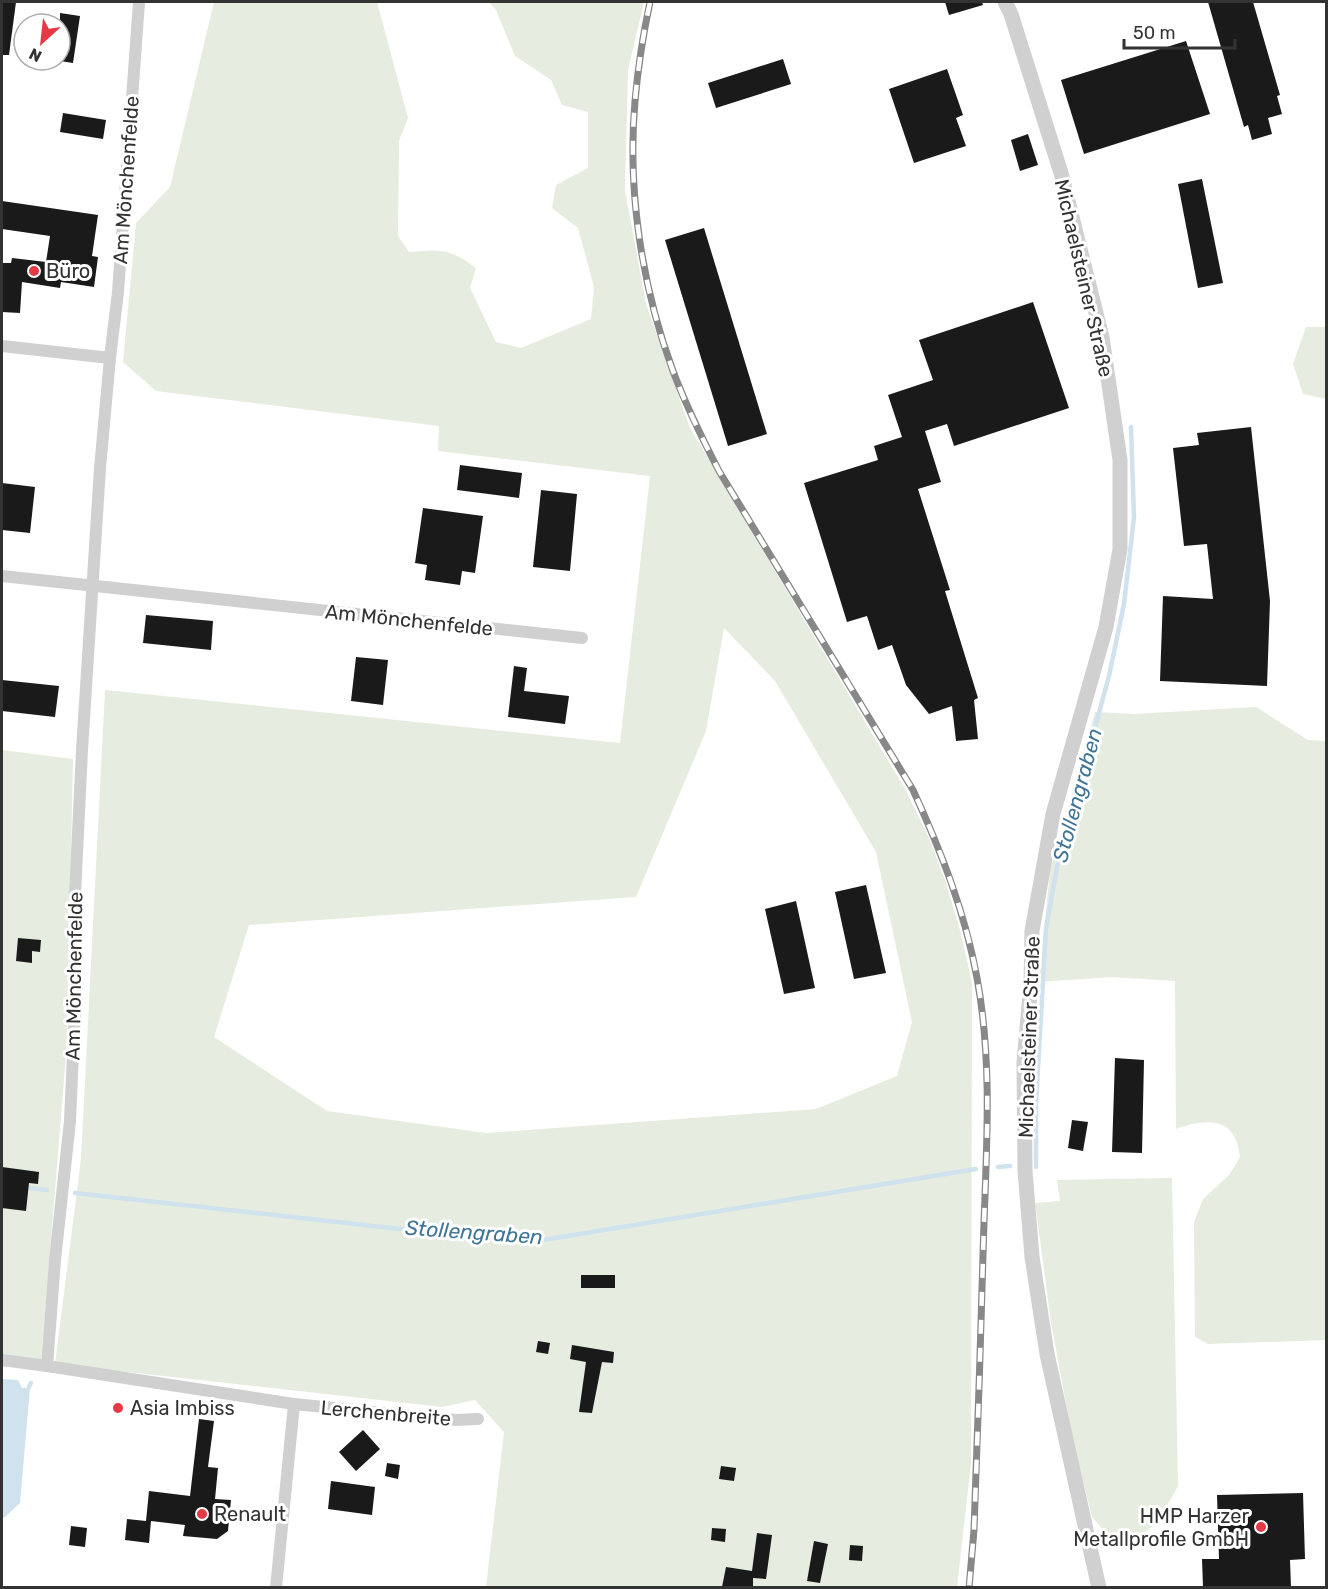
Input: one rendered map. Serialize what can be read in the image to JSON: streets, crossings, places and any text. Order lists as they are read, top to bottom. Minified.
{"streets":{"street":["Am Mönchenfelde","Michaelsteiner Straße","Lerchenbreite"]},"crossings":[["Am Mönchenfelde","Lerchenbreite"]],"water":["Stollengraben"],"places":["Büro","Asia Imbiss","Renault","HMP Harzer Metallprofile GmbH"],"scale_bar":"50 m","north":"bottom left"}
